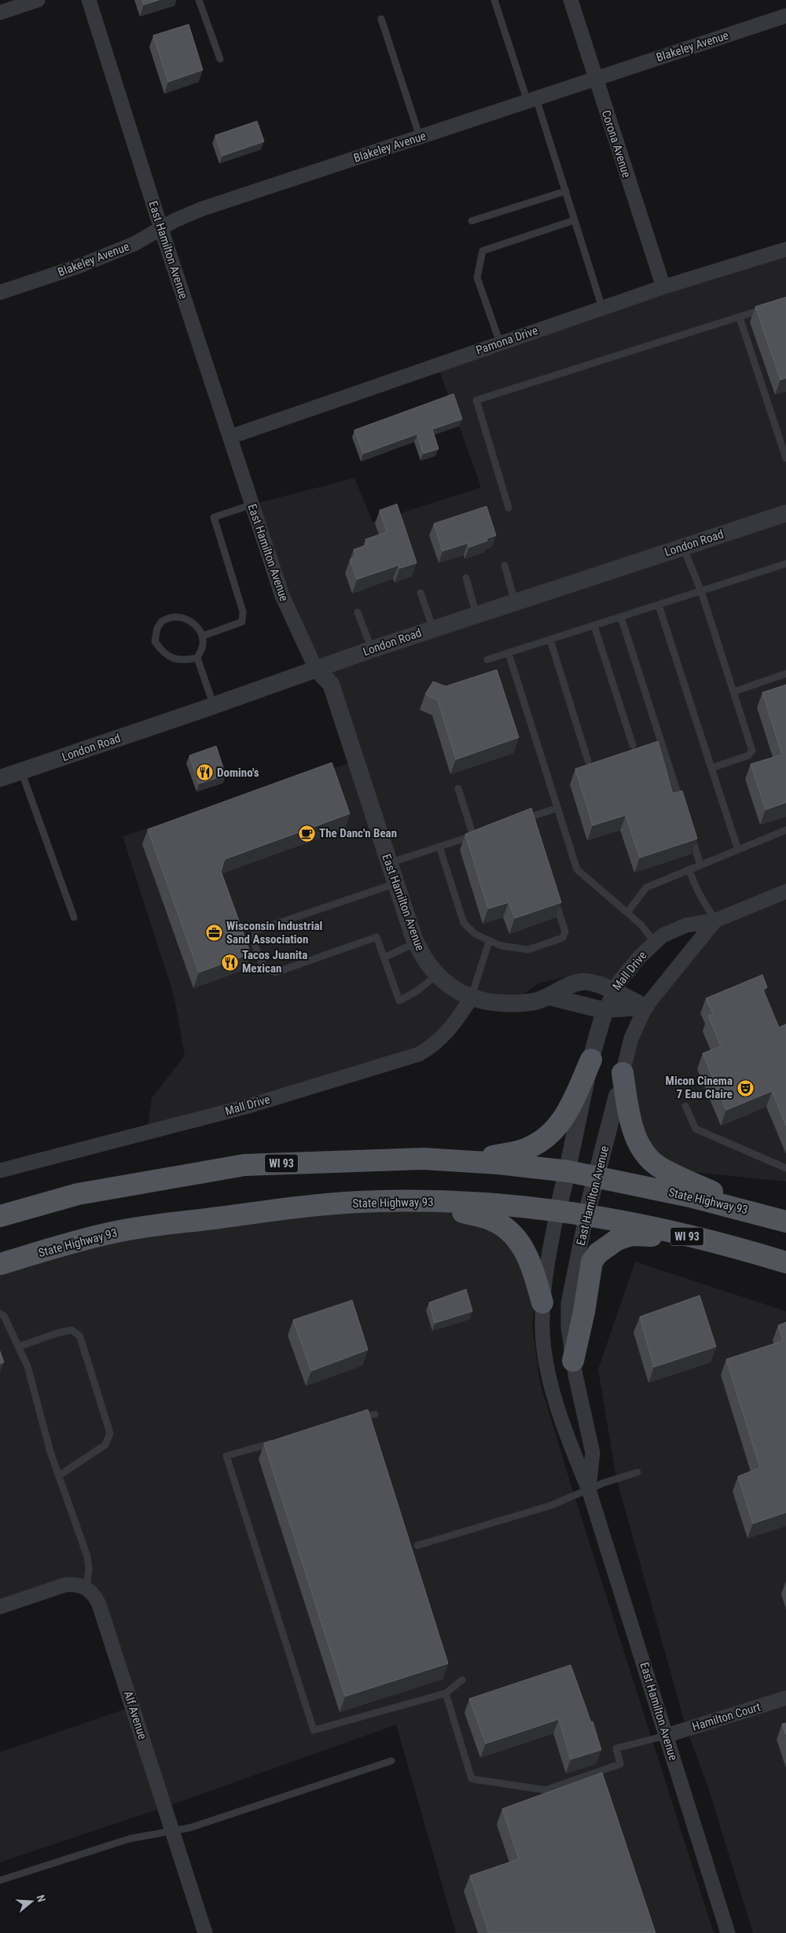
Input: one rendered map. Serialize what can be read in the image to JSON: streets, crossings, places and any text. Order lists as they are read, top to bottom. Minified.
{"streets":{"main road":["WI 93","State Highway 93"],"street":["Blakeley Avenue","Corona Avenue","East Hamilton Avenue","Pamona Drive","London Road","Mall Drive","Alf Avenue","Hamilton Court"]},"crossings":[["Blakeley Avenue","Corona Avenue"],["Blakeley Avenue","East Hamilton Avenue"],["Corona Avenue","Pamona Drive"],["East Hamilton Avenue","Pamona Drive"],["East Hamilton Avenue","London Road"],["East Hamilton Avenue","Mall Drive"],["East Hamilton Avenue","State Highway 93"],["East Hamilton Avenue","Hamilton Court"]],"places":{"restaurant":["Domino's","Tacos Juanita Mexican"],"cafe":["The Danc'n Bean"],"office":["Wisconsin Industrial Sand Association"],"theatre":["Micon Cinema 7 Eau Claire"]},"north":"right"}
